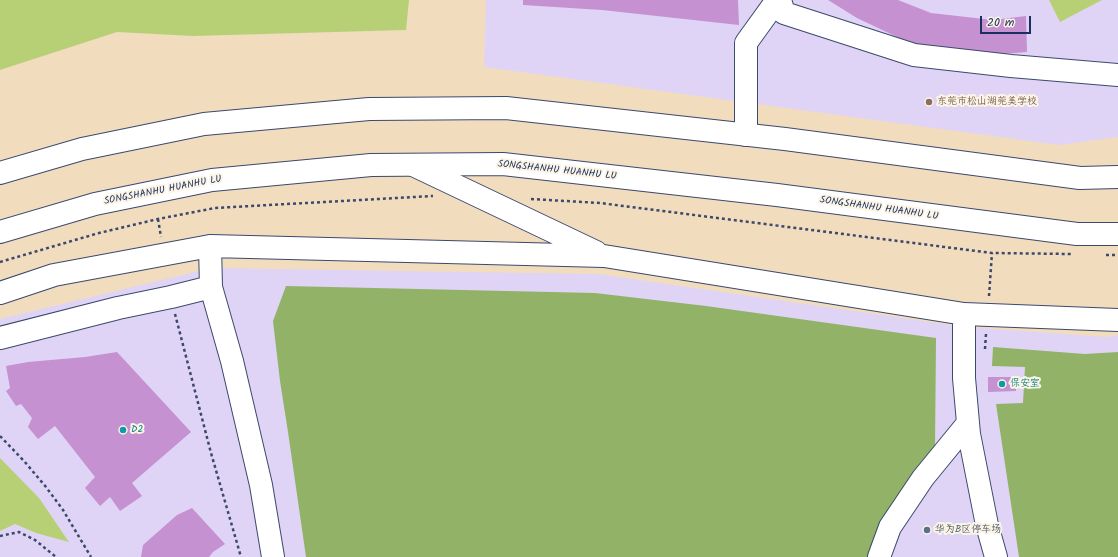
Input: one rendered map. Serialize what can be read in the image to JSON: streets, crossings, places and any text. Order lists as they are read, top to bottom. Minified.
{"streets":{"street":["SONGSHANHU HUANHU LU"]},"places":["东莞市松山湖莞美学校","保安室","D2","华为B区停车场"],"scale_bar":"20 m"}
